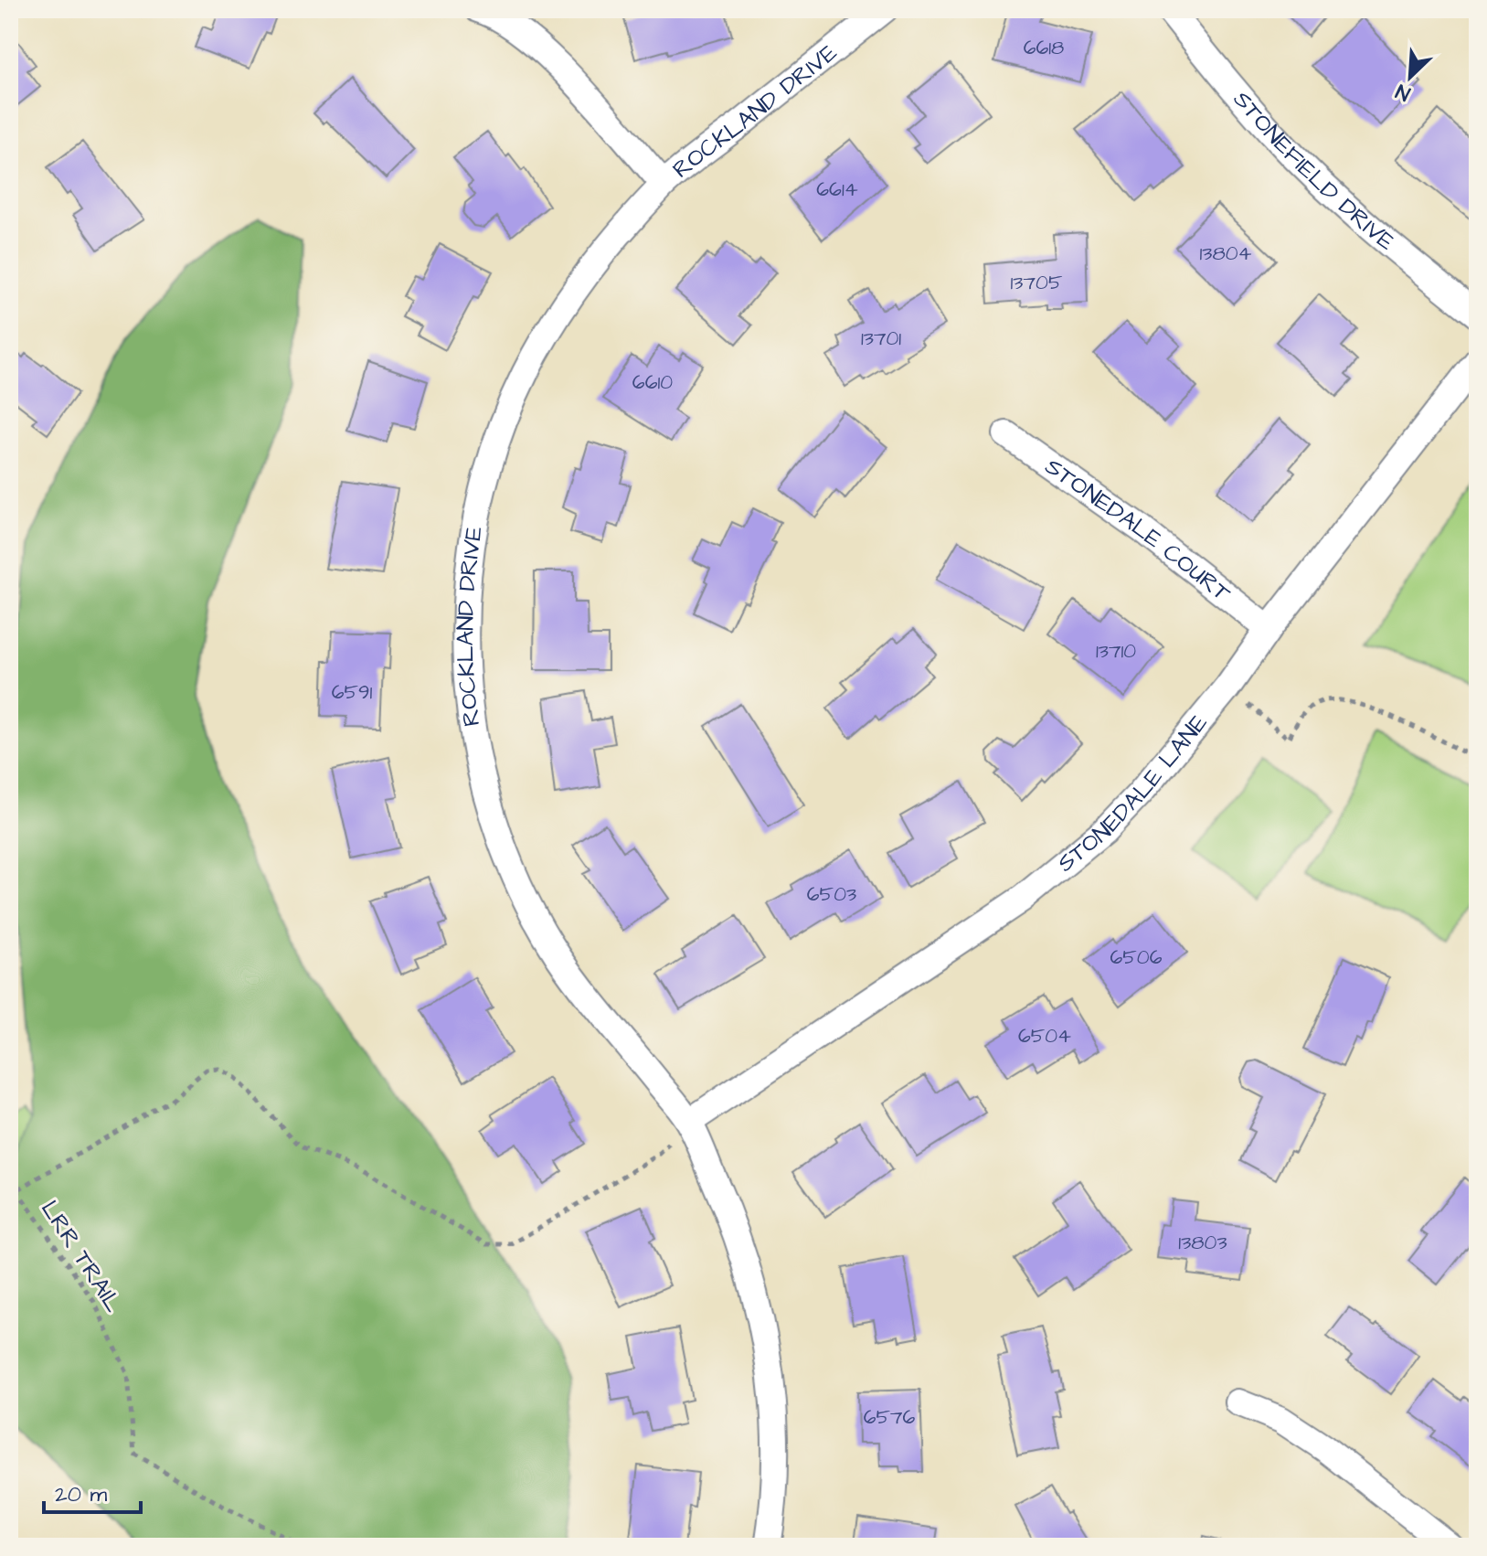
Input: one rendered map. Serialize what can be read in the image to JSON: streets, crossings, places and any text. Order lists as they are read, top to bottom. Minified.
{"streets":{"street":["ROCKLAND DRIVE","STONEFIELD DRIVE","STONEDALE COURT","STONEDALE LANE"],"path":["LRR TRAIL"]},"crossings":[["ROCKLAND DRIVE","STONEDALE LANE"],["STONEDALE COURT","STONEDALE LANE"]],"house_numbers":["6618","6614","13804","13705","13701","6610","13710","6591","6503","6506","6504","13803","6576"],"scale_bar":"20 m","north":"bottom left"}
